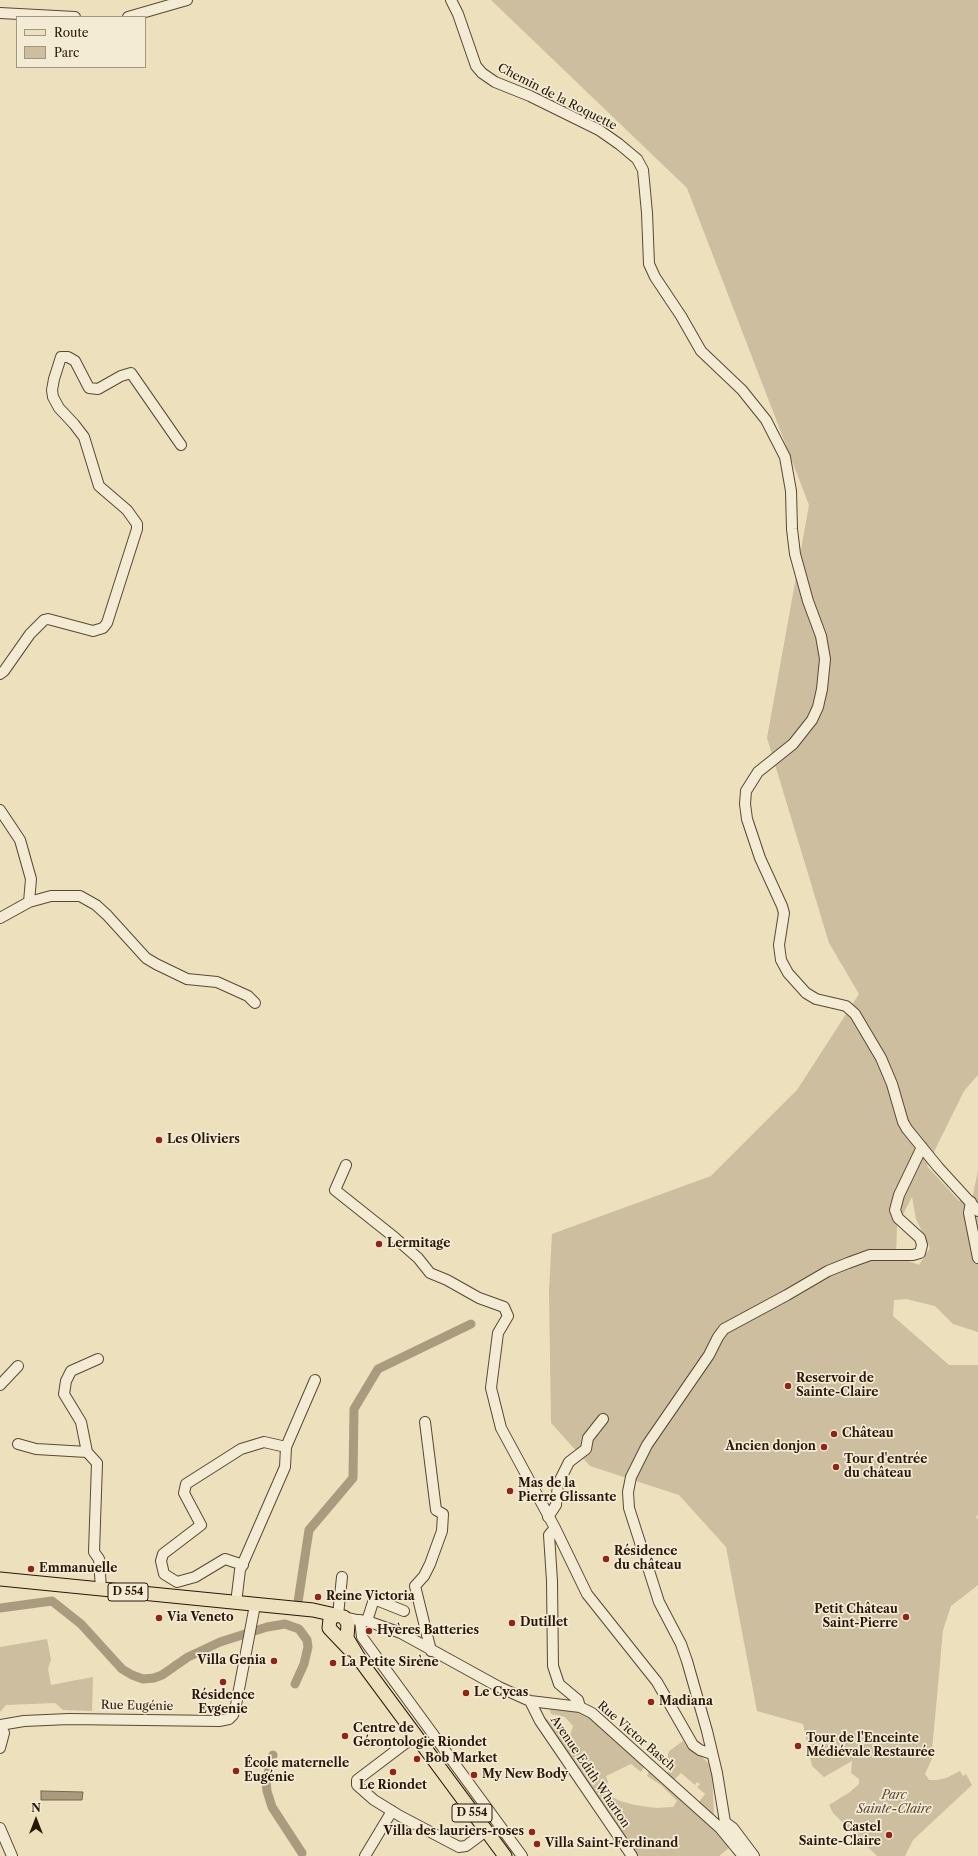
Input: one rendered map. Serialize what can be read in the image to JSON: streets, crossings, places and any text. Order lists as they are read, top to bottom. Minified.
{"streets":{"main road":["D 554"],"street":["Chemin de la Roquette","Rue Eugénie","Rue Victor Basch","Avenue Edith Wharton"]},"crossings":[["D 554","Rue Eugénie"],["D 554","Rue Victor Basch"],["Rue Victor Basch","Avenue Edith Wharton"]],"parks":["Parc Sainte-Claire"],"places":["Les Oliviers","Lermitage","Reservoir de Sainte-Claire","Château","Ancien donjon","Tour d'entrée du château","Mas de la Pierre Glissante","Résidence du château","Emmanuelle","Reine Victoria","Petit Château Saint-Pierre","Via Veneto","Dutillet","Hyères Batteries","Villa Genia","La Petite Sirène","Résidence Evgenie","Le Cycas","Madiana","Centre de Gérontologie Riondet","Tour de l'Enceinte Médiévale Restaurée","Bob Market","École maternelle Eugénie","Le Riondet","My New Body","Villa des lauriers-roses","Castel Sainte-Claire","Villa Saint-Ferdinand"],"legend":["Route","Parc"],"north":"top"}
